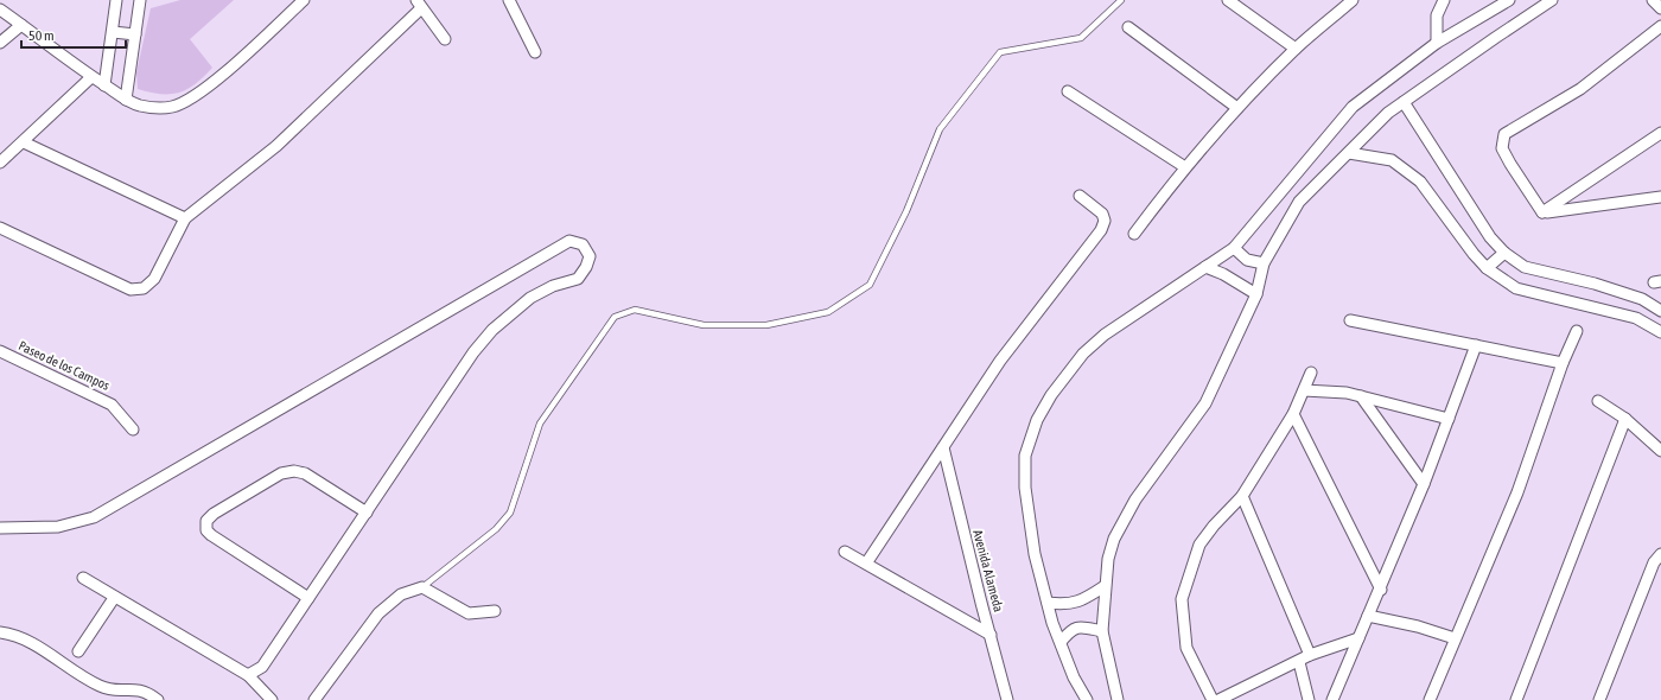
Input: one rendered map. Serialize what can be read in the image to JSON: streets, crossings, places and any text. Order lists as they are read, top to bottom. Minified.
{"streets":{"street":["Paseo de los Campos","Avenida Alameda"]},"scale_bar":"50 m"}
